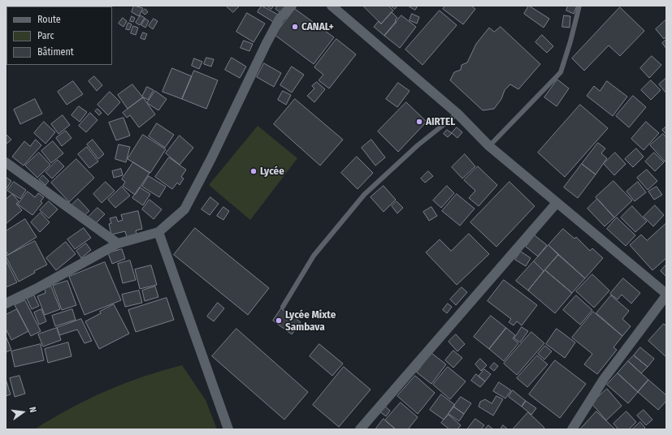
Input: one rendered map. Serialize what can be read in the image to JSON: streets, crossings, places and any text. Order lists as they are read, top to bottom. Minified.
{"places":["CANAL+","AIRTEL","Lycée","Lycée Mixte Sambava"],"legend":["Route","Parc","Bâtiment"],"north":"right"}
